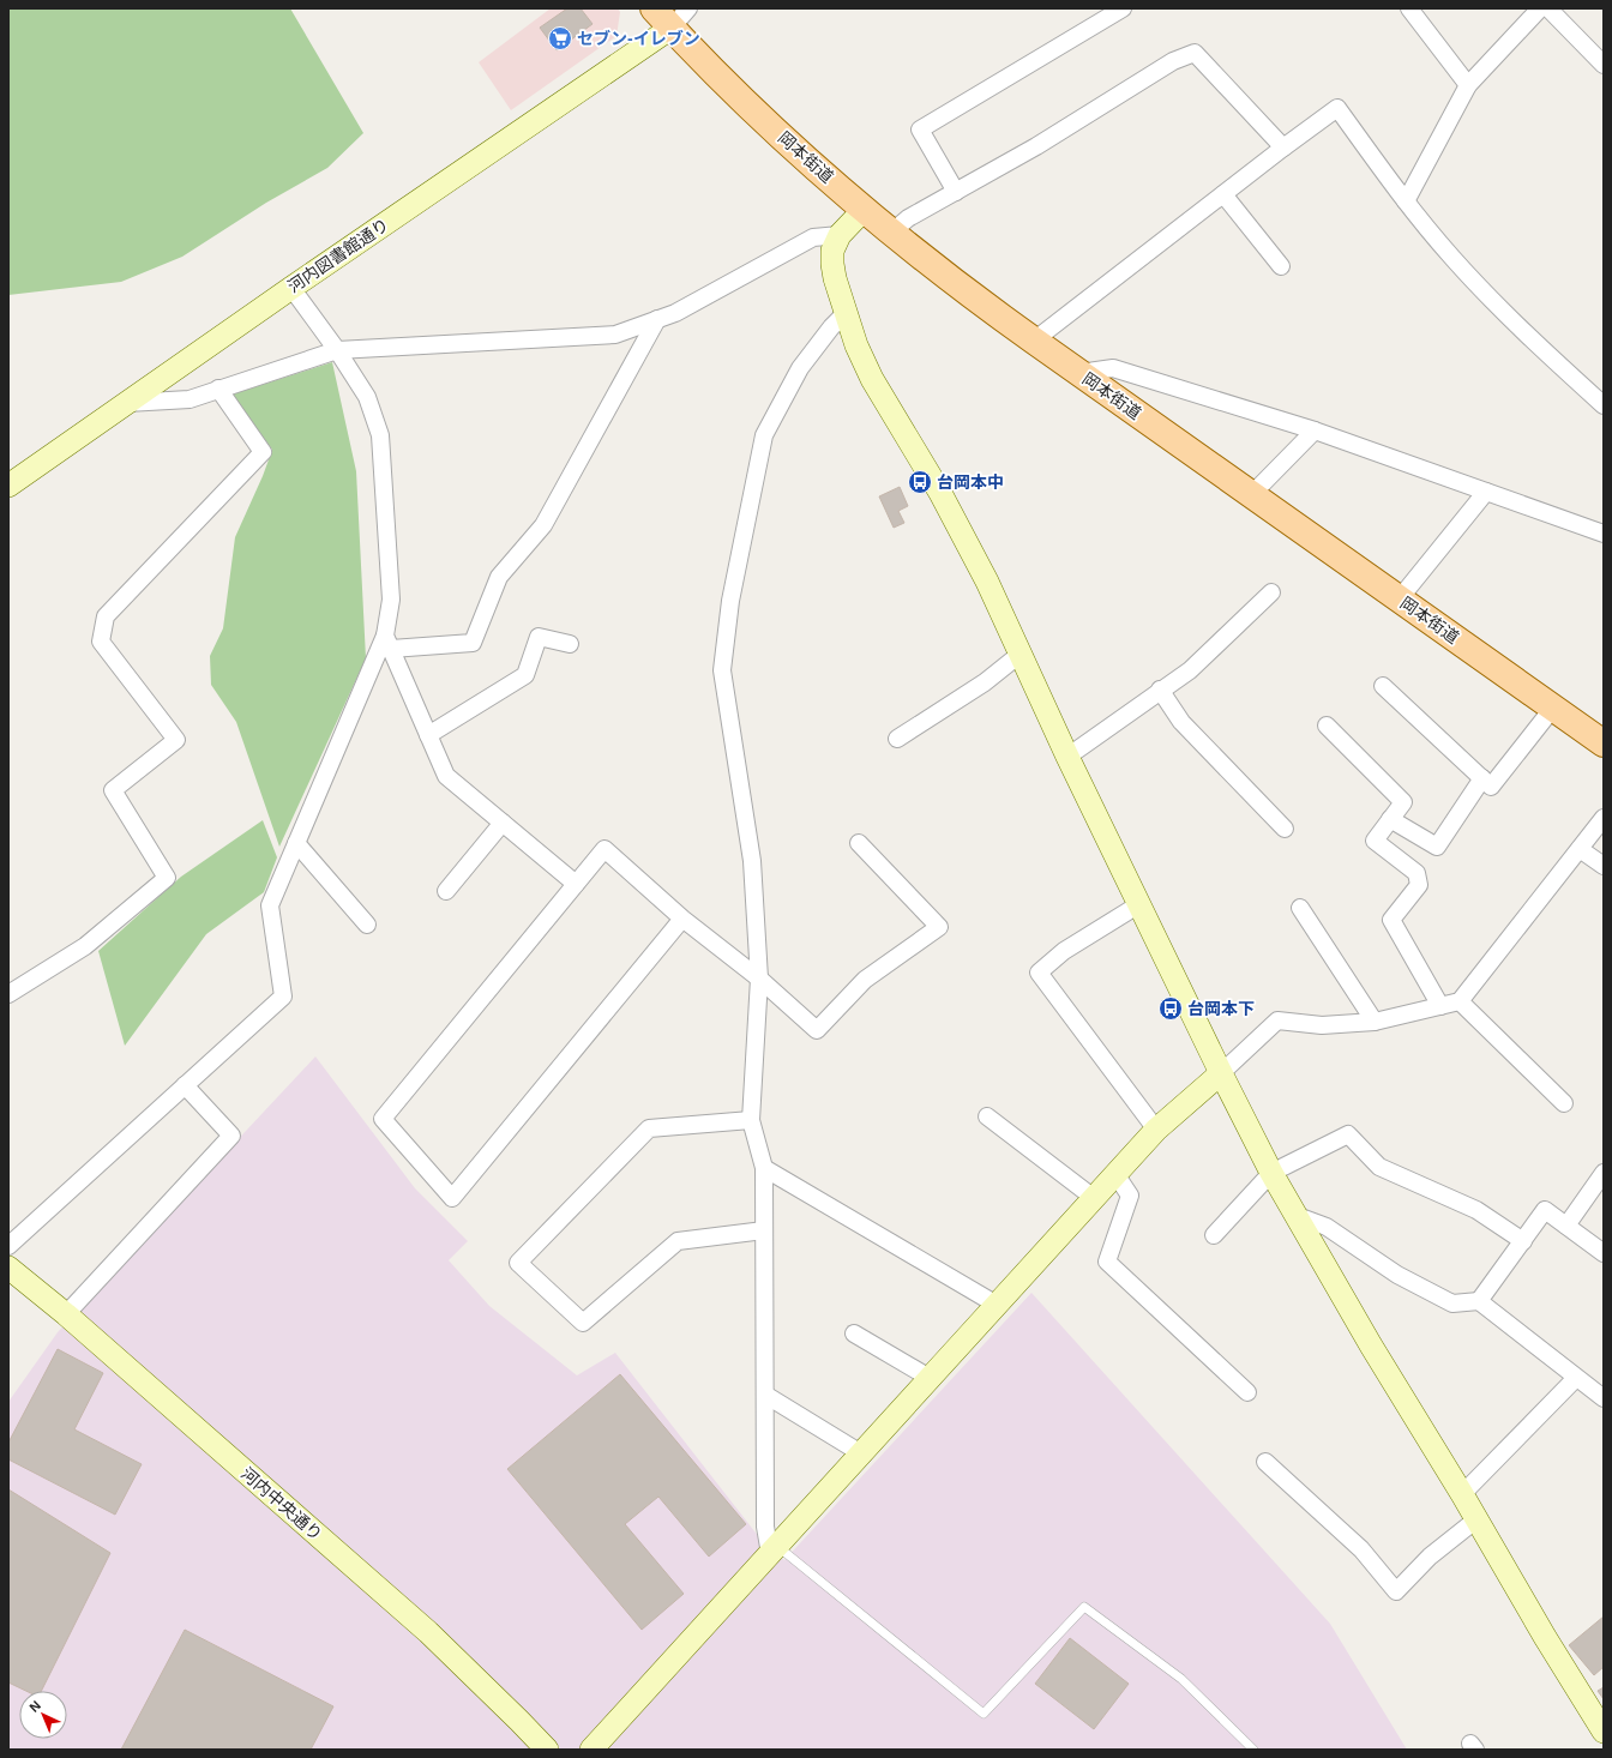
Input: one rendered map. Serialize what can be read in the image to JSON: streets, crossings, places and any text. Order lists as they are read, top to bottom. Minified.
{"streets":{"main road":["岡本街道"],"street":["河内図書館通り","河内中央通り"]},"crossings":[["岡本街道","河内図書館通り"]],"places":{"supermarket":["セブン-イレブン"],"bus stop":["台岡本中","台岡本下"]},"north":"top left"}
